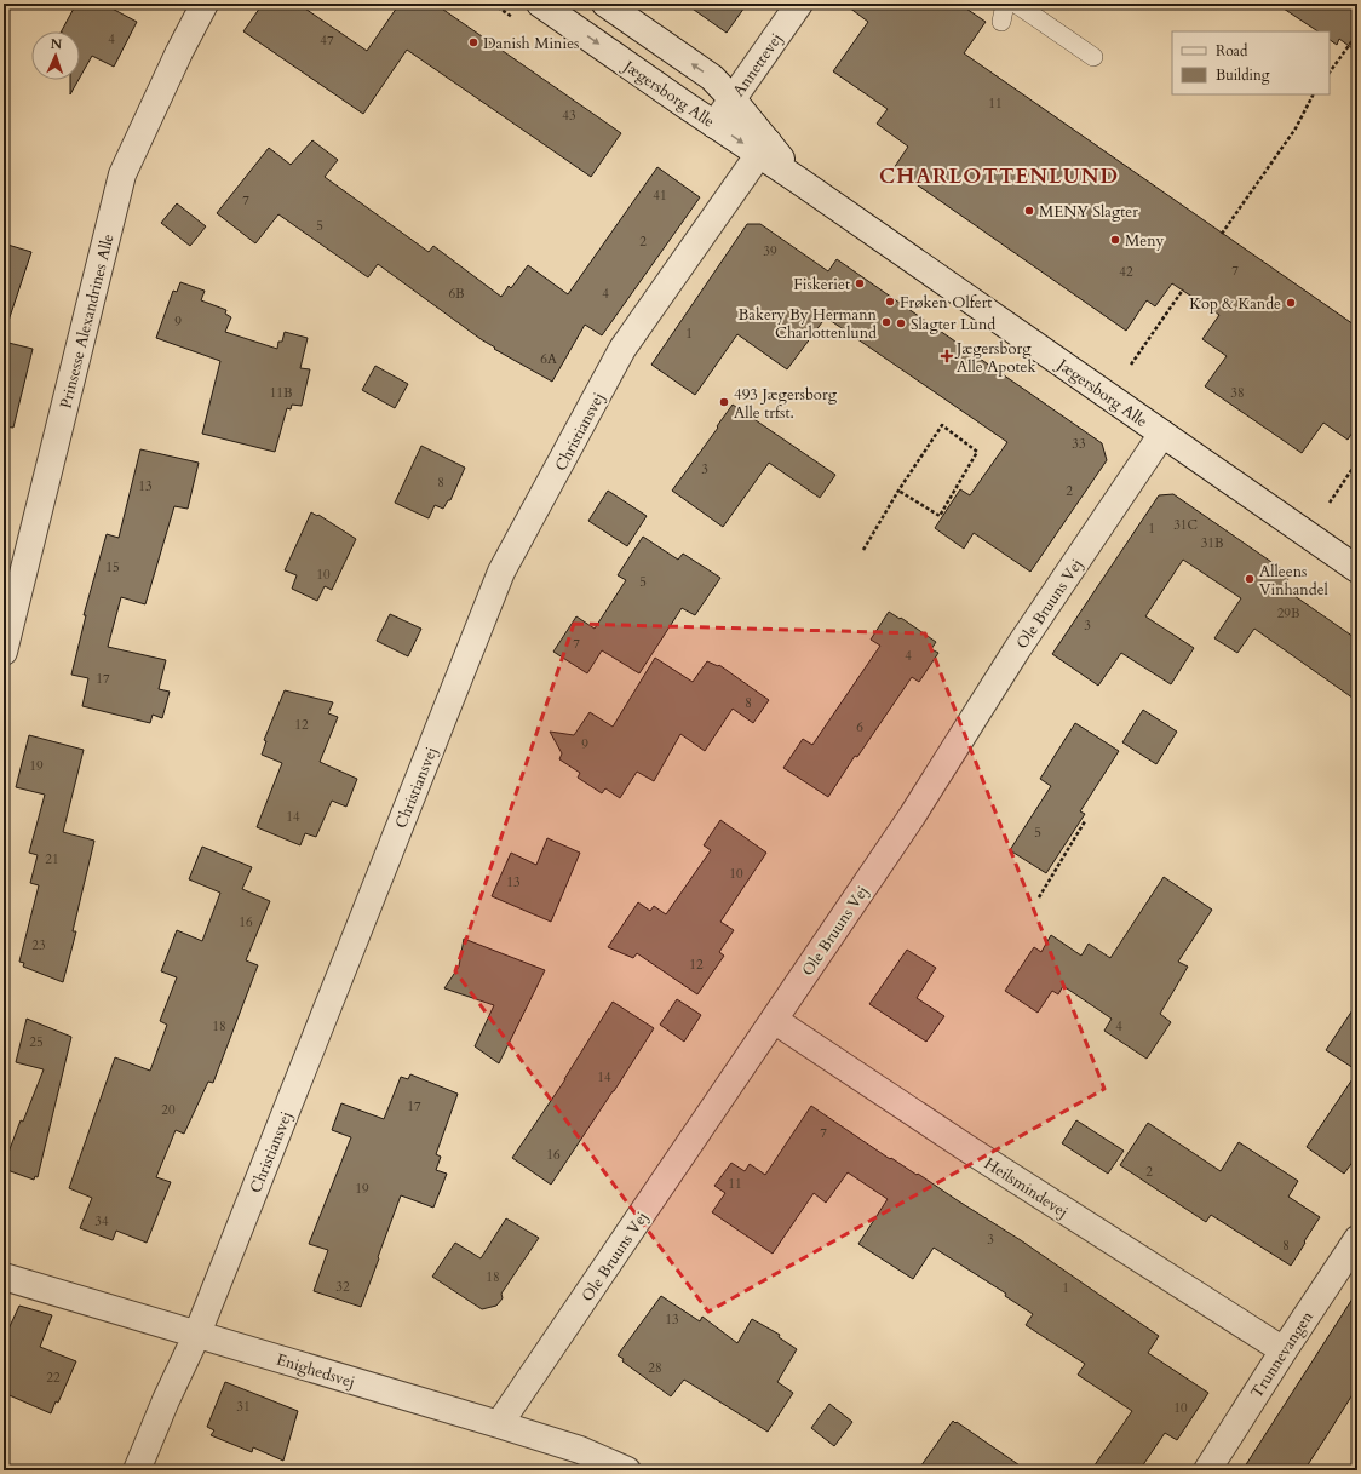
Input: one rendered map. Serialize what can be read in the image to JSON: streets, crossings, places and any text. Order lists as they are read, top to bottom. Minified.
{"streets":{"street":["Annettevej","Jægersborg Alle","Prinsesse Alexandrines Alle","Christiansvej","Ole Bruuns Vej","Heilsmindevej","Trunnevangen","Enighedsvej"]},"crossings":[["Annettevej","Jægersborg Alle"],["Jægersborg Alle","Christiansvej"],["Jægersborg Alle","Ole Bruuns Vej"],["Christiansvej","Enighedsvej"],["Ole Bruuns Vej","Heilsmindevej"],["Ole Bruuns Vej","Enighedsvej"],["Heilsmindevej","Trunnevangen"]],"districts":["CHARLOTTENLUND"],"places":{"other":["Danish Minies","MENY Slagter","Meny","Fiskeriet","Frøken Olfert","Kop & Kande","Bakery By Hermann Charlottenlund","Slagter Lund","493 Jægersborg Alle trfst.","Alleens Vinhandel"],"health":["Jægersborg Alle Apotek"]},"house_numbers":["4","47","11","43","41","7","5","2","39","7","42","6B","4","9","1","6A","11B","38","33","3","8","13","2","31C","1","31B","15","10","5","29B","3","7","4","17","8","12","6","9","19","14","5","21","10","13","16","23","12","18","4","25","14","17","20","7","16","2","11","19","34","3","8","18","32","1","13","28","22","31","10"],"legend":["Road","Building"],"north":"top"}
